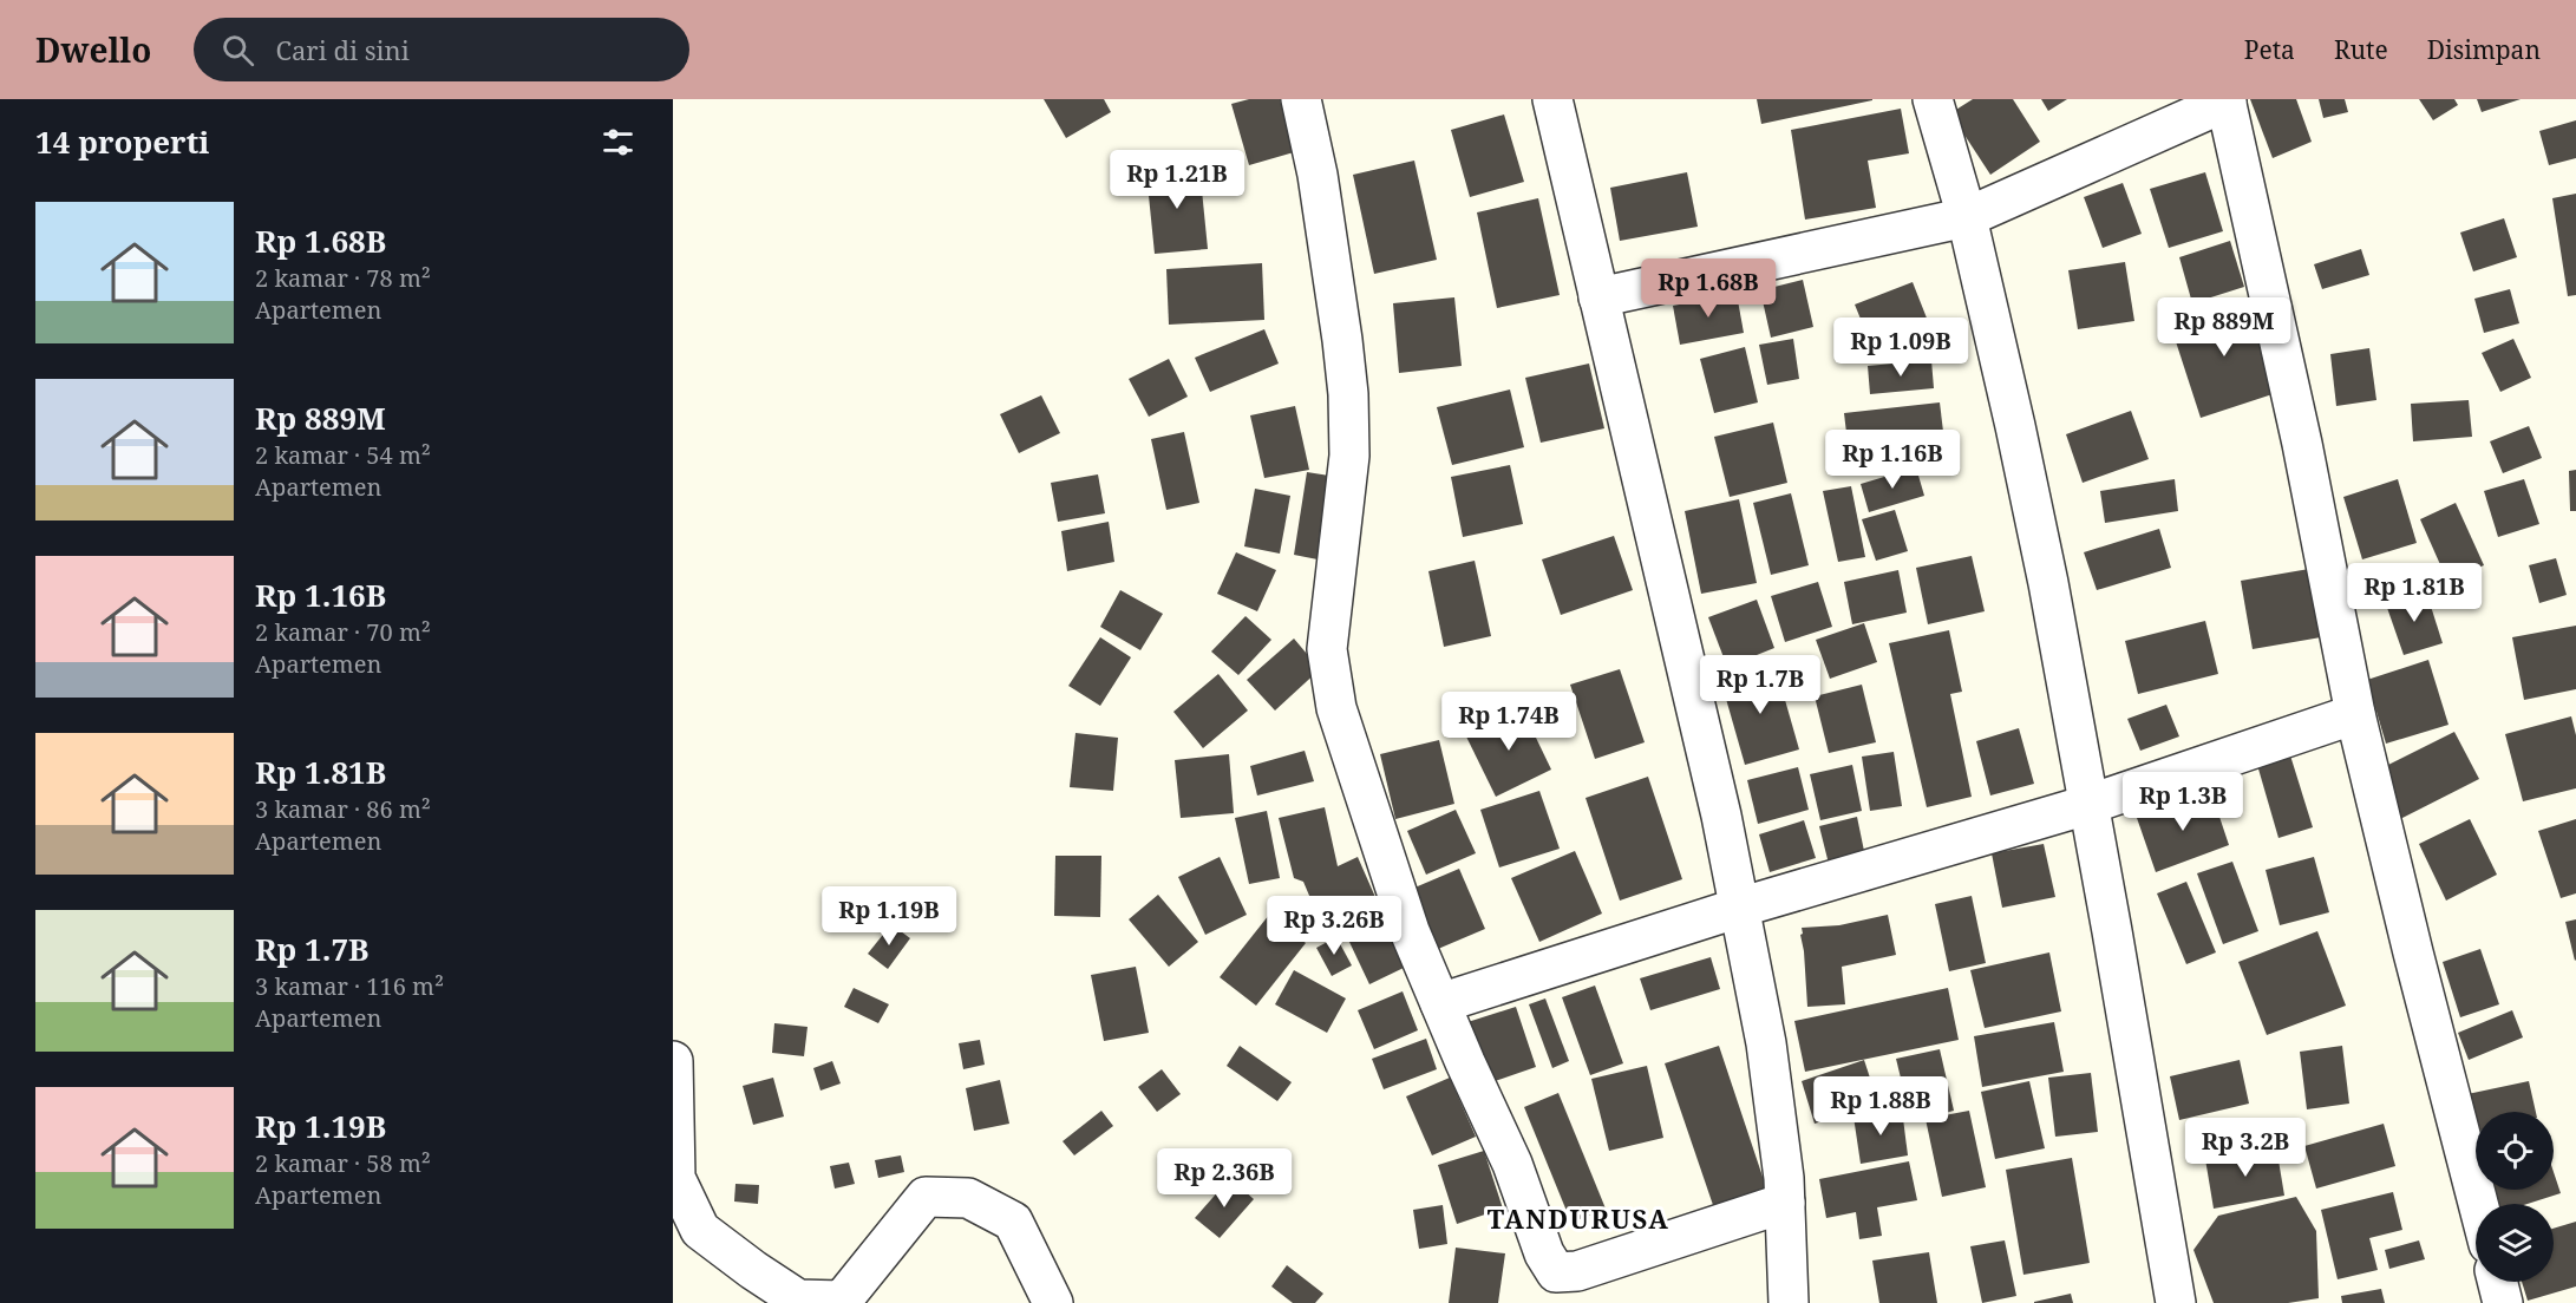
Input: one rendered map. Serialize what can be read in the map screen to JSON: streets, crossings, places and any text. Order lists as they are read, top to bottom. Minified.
{"districts":["TANDURUSA"],"page":{"header":"Dwello","search":"Cari di sini","nav":["Peta","Rute","Disimpan"],"heading":"14 properti","price":["Rp 1.21B","Rp 1.68B","Rp 889M","Rp 1.09B","Rp 1.16B","Rp 1.81B","Rp 1.7B","Rp 1.74B","Rp 1.3B","Rp 1.19B","Rp 3.26B","Rp 1.88B","Rp 3.2B","Rp 2.36B"],"list":[{"name":"Rp 1.68B","note":"2 kamar · 78 m² · Apartemen"},{"name":"Rp 889M","note":"2 kamar · 54 m² · Apartemen"},{"name":"Rp 1.16B","note":"2 kamar · 70 m² · Apartemen"},{"name":"Rp 1.81B","note":"3 kamar · 86 m² · Apartemen"},{"name":"Rp 1.7B","note":"3 kamar · 116 m² · Apartemen"},{"name":"Rp 1.19B","note":"2 kamar · 58 m² · Apartemen"}]}}
